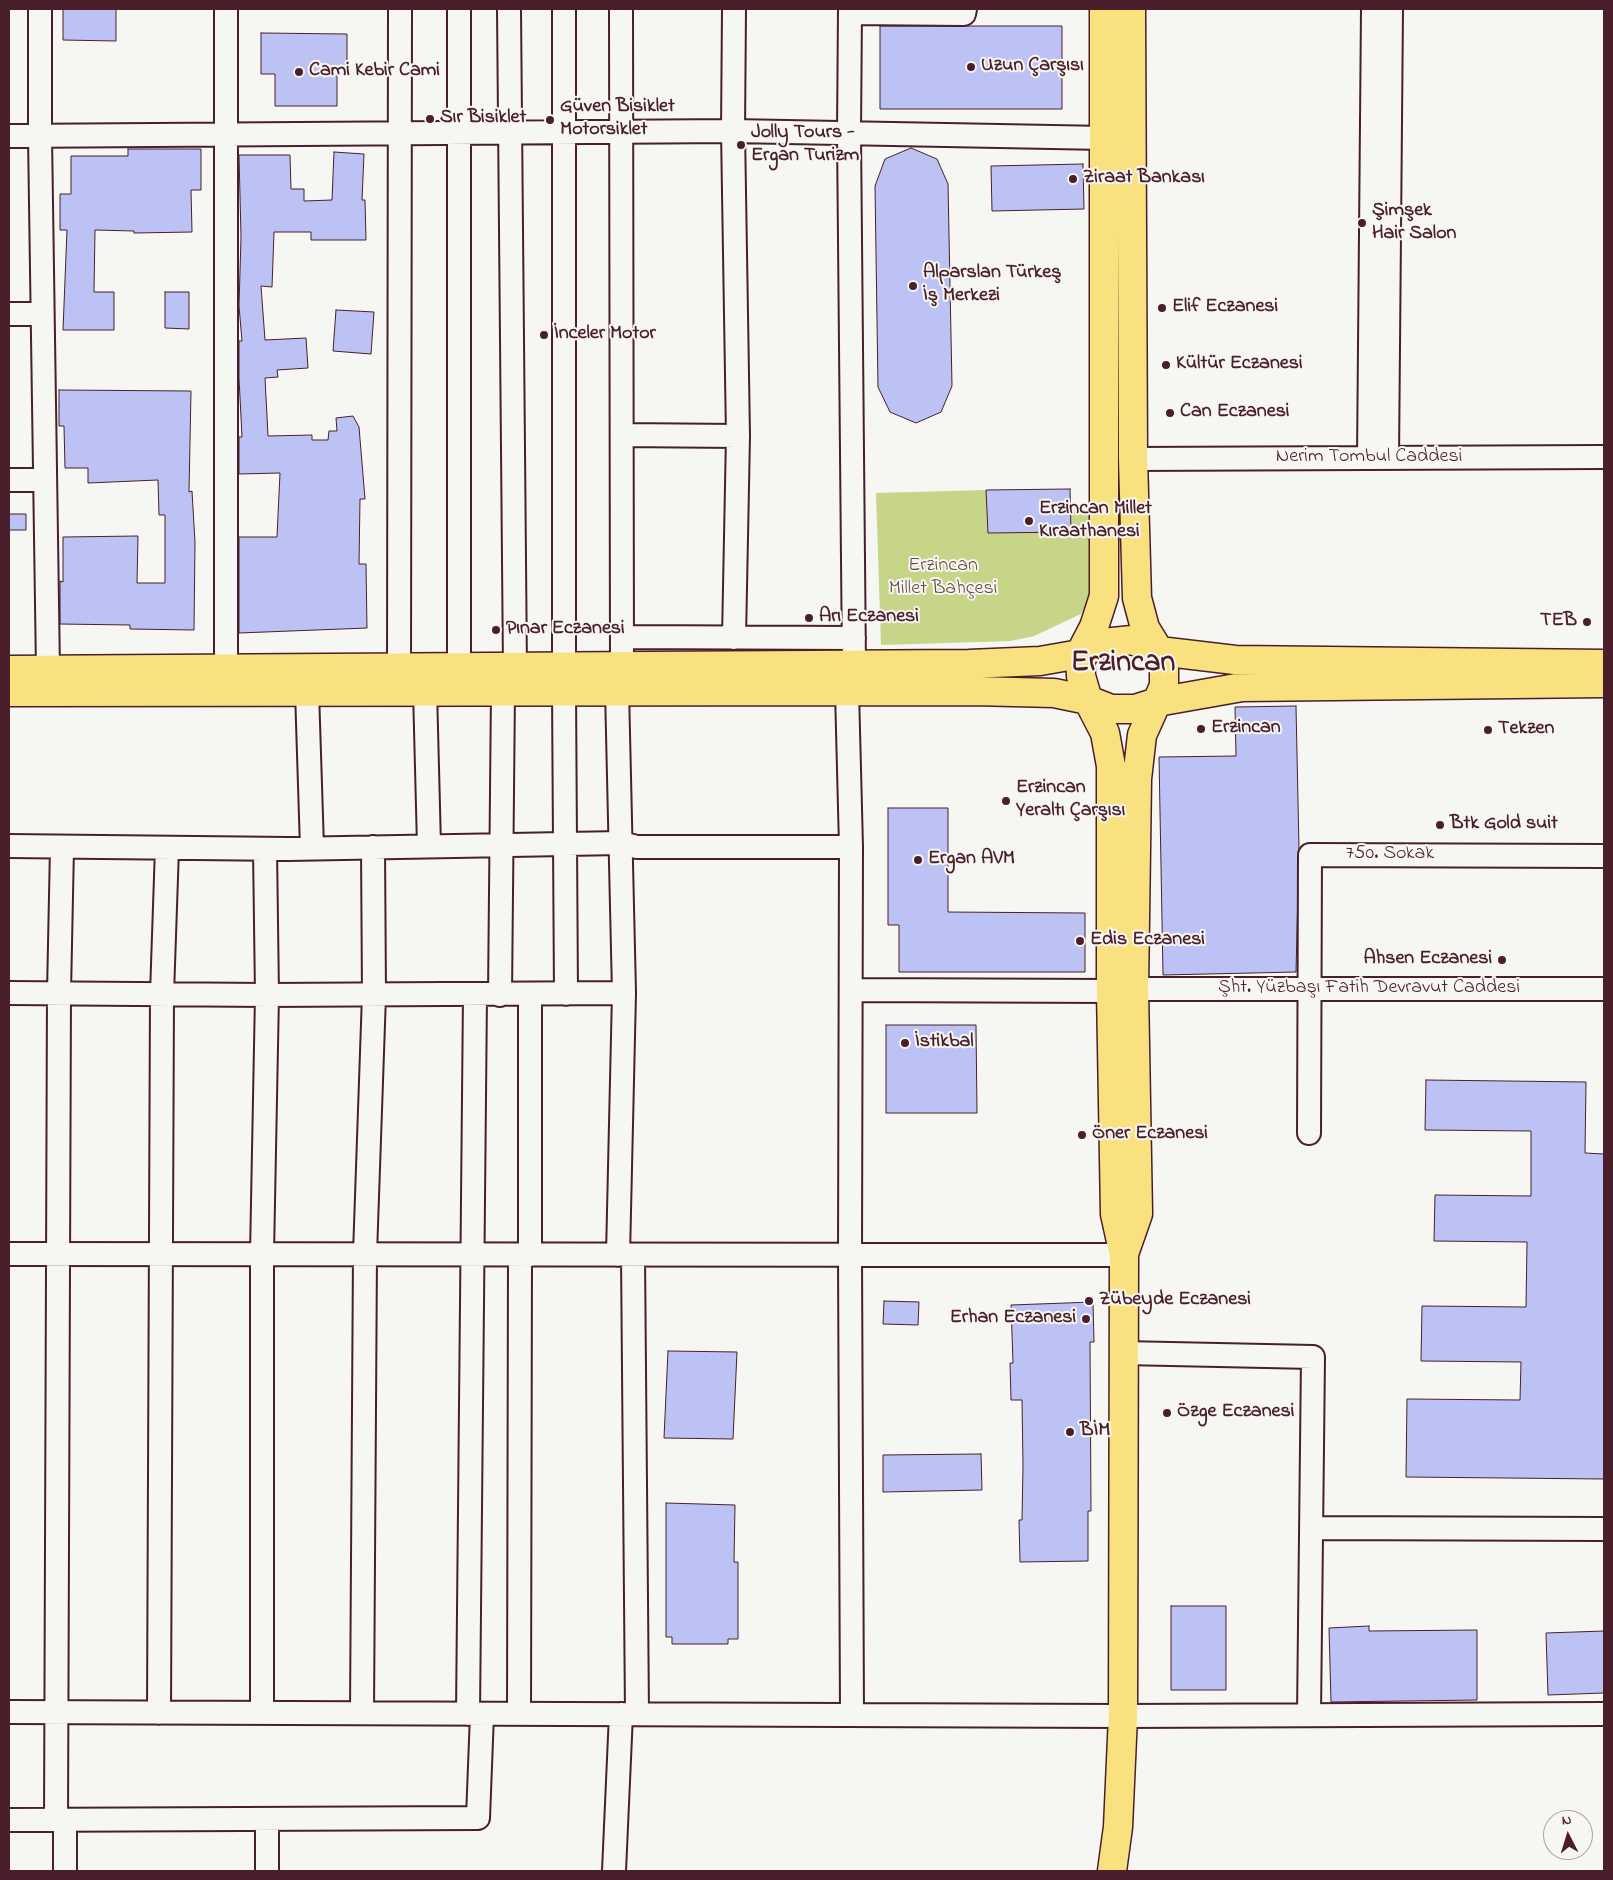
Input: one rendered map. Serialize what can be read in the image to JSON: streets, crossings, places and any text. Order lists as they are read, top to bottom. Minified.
{"streets":{"street":["Nerim Tombul Caddesi","750. Sokak","Şht. Yüzbaşı Fatih Devravut Caddesi"]},"crossings":[["750. Sokak","Şht. Yüzbaşı Fatih Devravut Caddesi"]],"districts":["Erzincan"],"parks":["Erzincan Millet Bahçesi"],"places":["Uzun Çarşısı","Cami Kebir Cami","Sır Bisiklet","Güven Bisiklet Motorsiklet","Jolly Tours - Ergan Turizm","Ziraat Bankası","Şimşek Hair Salon","Alparslan Türkeş İş Merkezi","Elif Eczanesi","İnceler Motor","Kültür Eczanesi","Can Eczanesi","Erzincan Millet Kıraathanesi","Arı Eczanesi","TEB","Pınar Eczanesi","Erzincan","Tekzen","Erzincan Yeraltı Çarşısı","Btk Gold suit","Ergan AVM","Edis Eczanesi","Ahsen Eczanesi","İstikbal","Öner Eczanesi","Zübeyde Eczanesi","Erhan Eczanesi","Özge Eczanesi","BİM"],"north":"top"}
